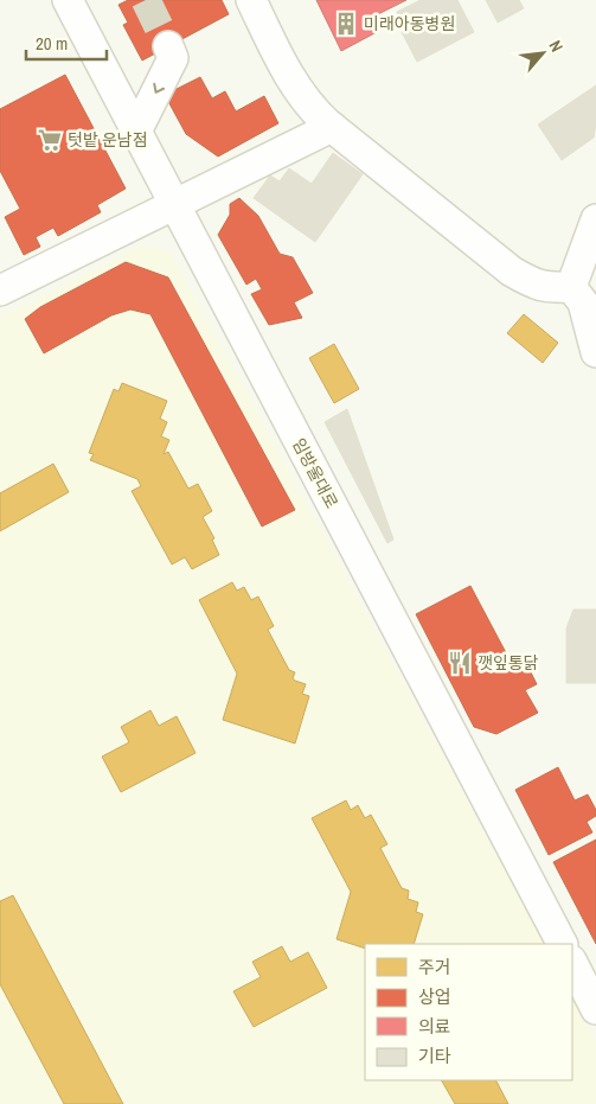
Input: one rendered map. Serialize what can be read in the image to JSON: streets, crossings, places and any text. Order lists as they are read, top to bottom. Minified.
{"streets":{"street":["임방울대로"]},"places":{"building":["미래아동병원"],"supermarket":["텃밭 운남점"],"restaurant":["깻잎통닭"]},"legend":["주거","상업","의료","기타"],"scale_bar":"20 m","north":"top right"}
